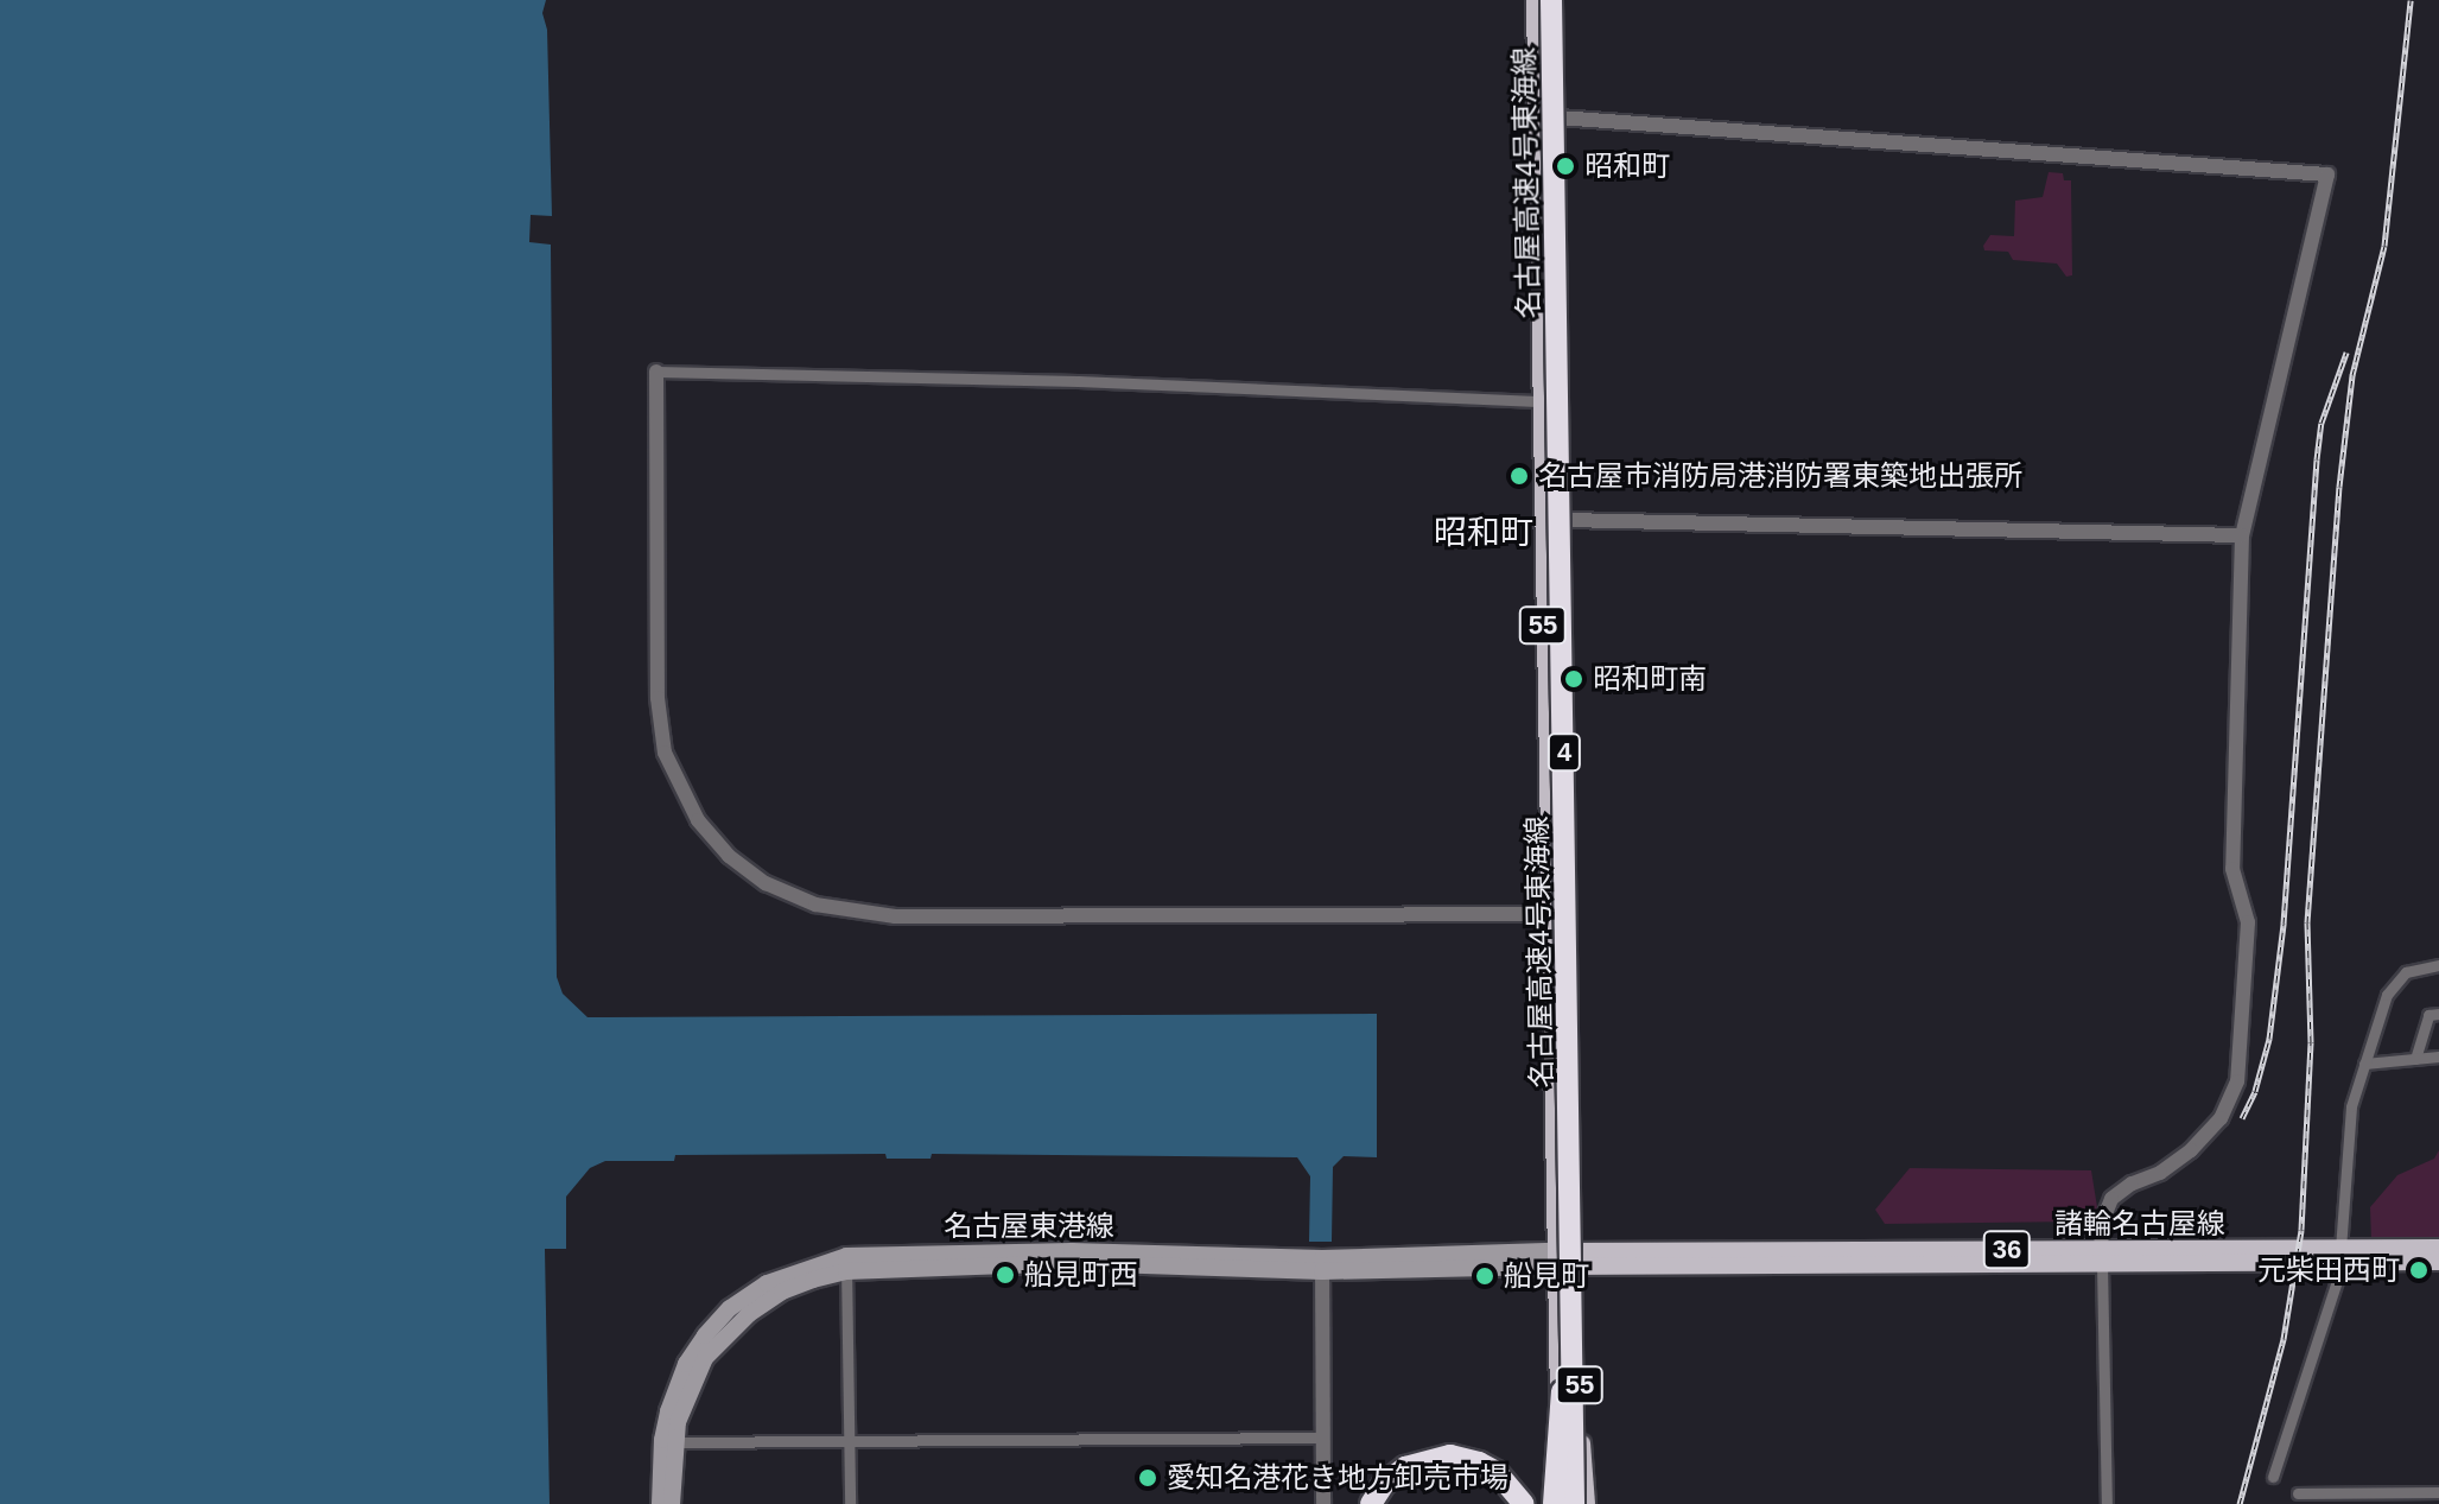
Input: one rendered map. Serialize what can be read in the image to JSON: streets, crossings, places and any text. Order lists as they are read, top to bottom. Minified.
{"streets":{"highway":["名古屋高速4号東海線","4"],"main road":["55","諸輪名古屋線","名古屋東港線","36"]},"crossings":[["名古屋高速4号東海線","55"],["名古屋高速4号東海線","諸輪名古屋線"],["名古屋高速4号東海線","名古屋東港線"],["55","諸輪名古屋線"],["55","名古屋東港線"],["諸輪名古屋線","名古屋東港線"]],"districts":["昭和町"],"places":["昭和町","名古屋市消防局港消防署東築地出張所","昭和町南","元柴田西町","船見町西","船見町","愛知名港花き地方卸売市場"]}
